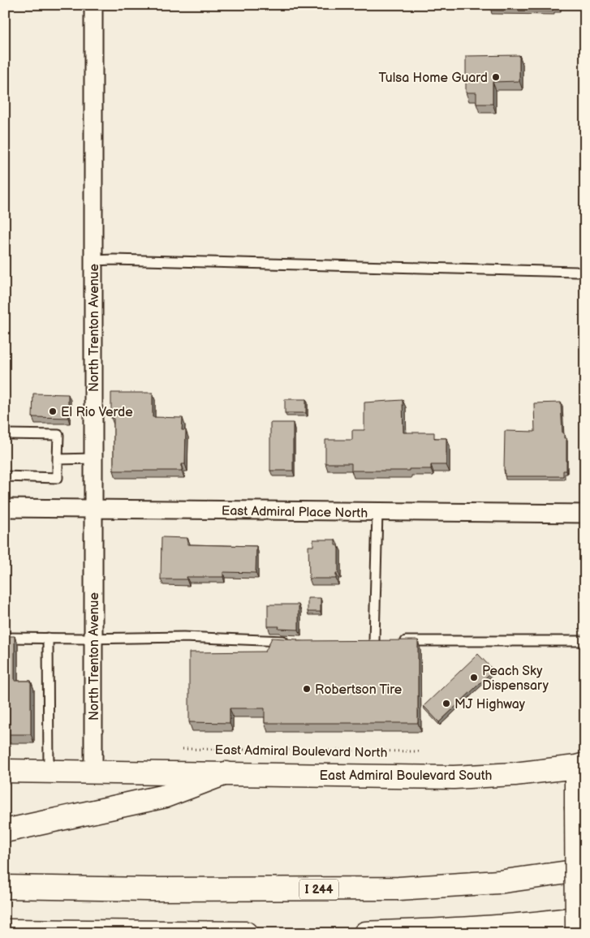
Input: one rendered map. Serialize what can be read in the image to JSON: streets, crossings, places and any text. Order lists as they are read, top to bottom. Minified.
{"streets":{"main road":["East Admiral Boulevard North","East Admiral Boulevard South","I 244"],"street":["North Trenton Avenue","East Admiral Place North"]},"crossings":[["North Trenton Avenue","East Admiral Place North"],["North Trenton Avenue","East Admiral Boulevard North"],["East Admiral Boulevard North","East Admiral Boulevard South"]],"places":["Tulsa Home Guard","El Rio Verde","Peach Sky Dispensary","Robertson Tire","MJ Highway"]}
